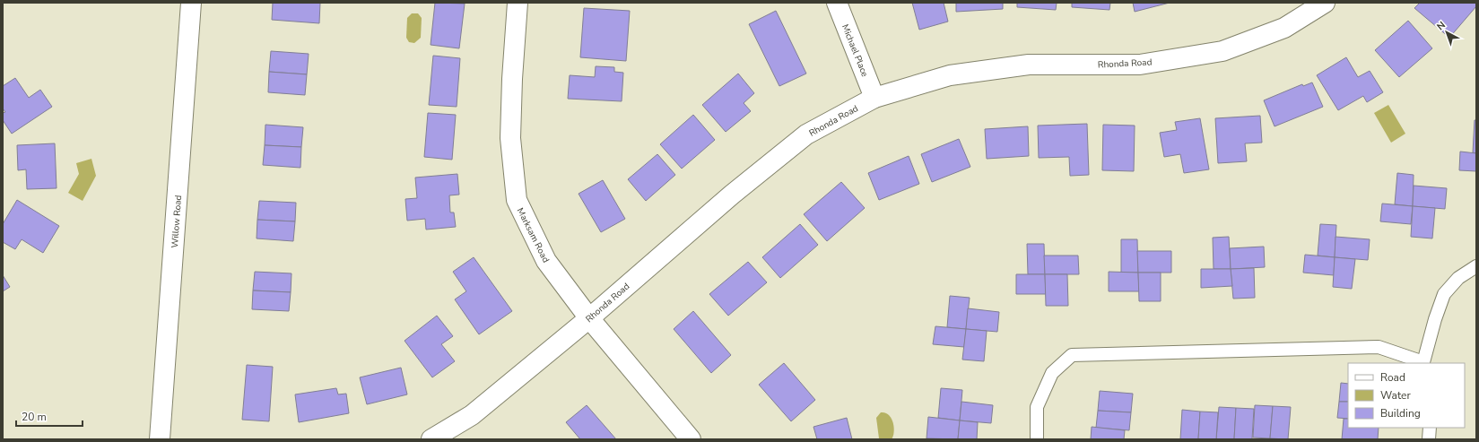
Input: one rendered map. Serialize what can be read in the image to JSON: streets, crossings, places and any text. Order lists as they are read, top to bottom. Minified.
{"streets":{"street":["Michael Place","Rhonda Road","Willow Road","Marksam Road"]},"crossings":[["Michael Place","Rhonda Road"],["Rhonda Road","Marksam Road"]],"legend":["Road","Water","Building"],"scale_bar":"20 m","north":"top left"}
